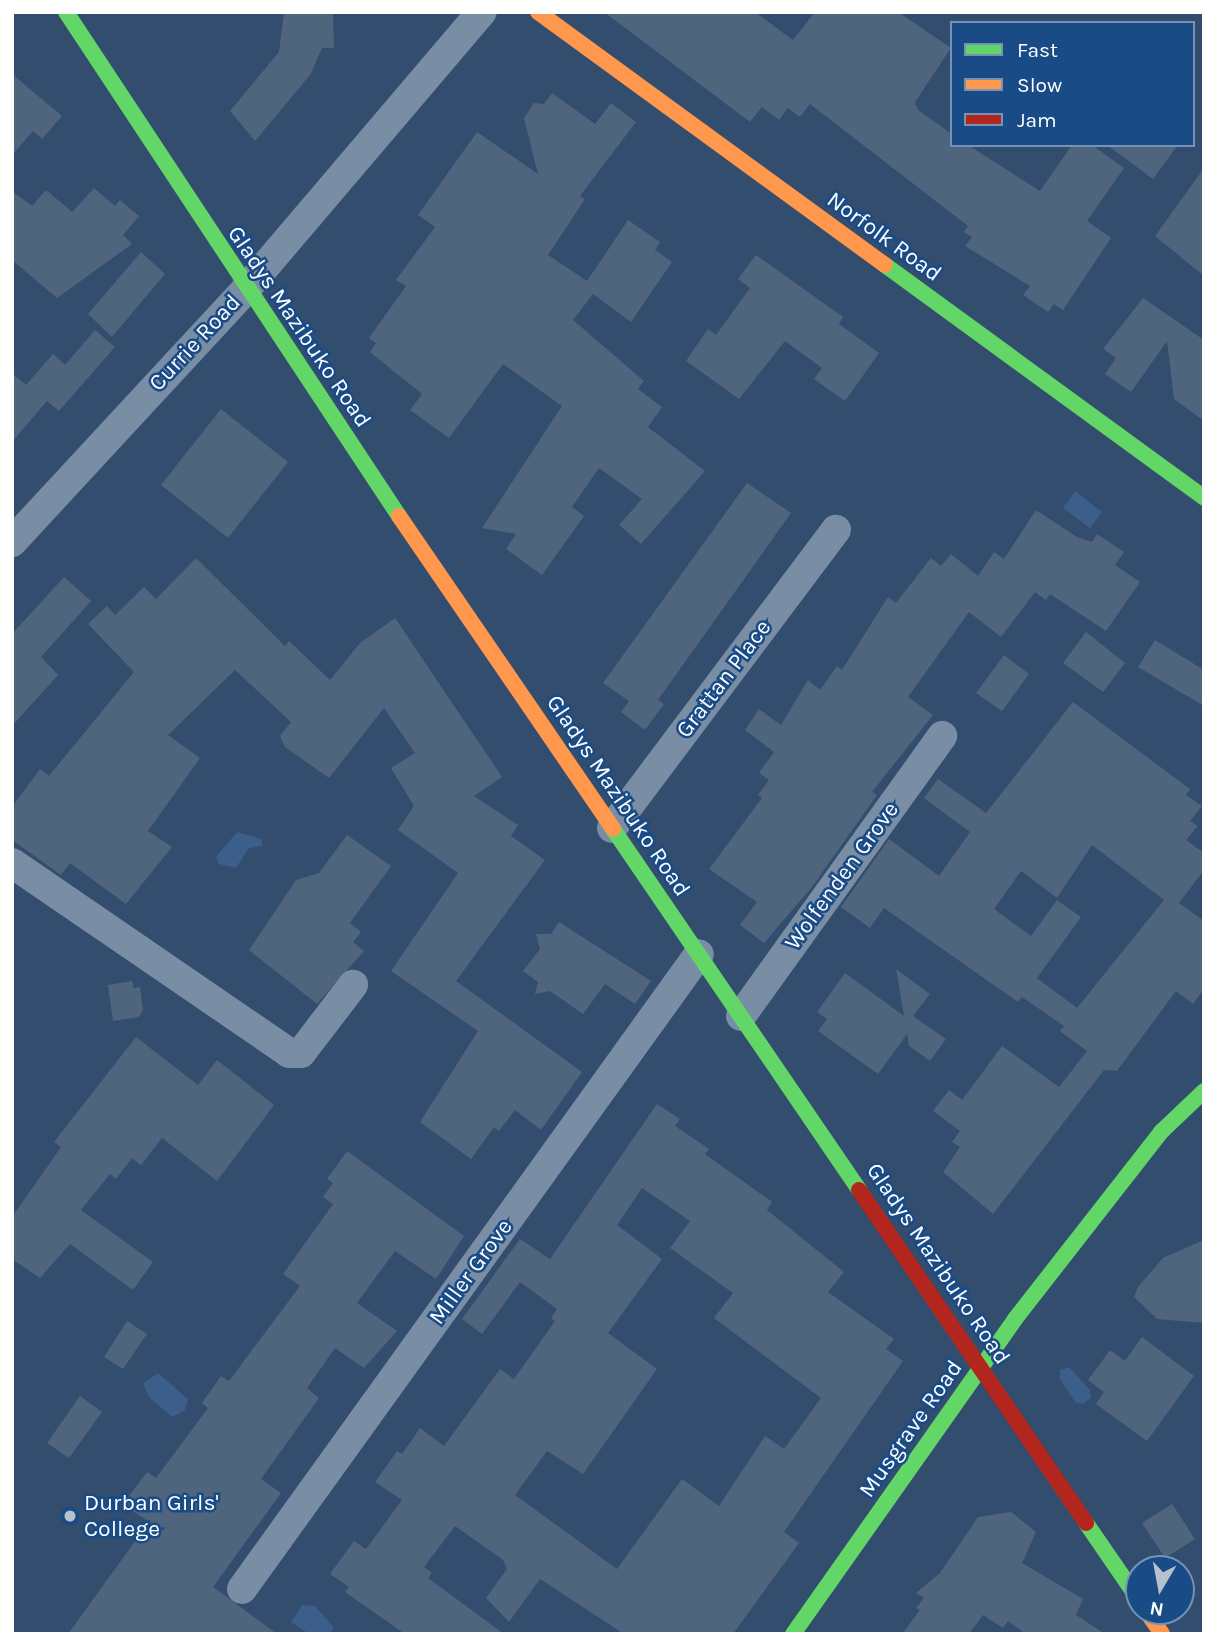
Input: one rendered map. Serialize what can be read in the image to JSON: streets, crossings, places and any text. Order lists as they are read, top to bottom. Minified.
{"streets":{"street":["Norfolk Road","Gladys Mazibuko Road","Currie Road","Grattan Place","Wolfenden Grove","Miller Grove","Musgrave Road"]},"crossings":[["Gladys Mazibuko Road","Currie Road"],["Gladys Mazibuko Road","Grattan Place"],["Gladys Mazibuko Road","Wolfenden Grove"],["Gladys Mazibuko Road","Miller Grove"],["Gladys Mazibuko Road","Musgrave Road"]],"places":["Durban Girls' College"],"legend":["Fast","Slow","Jam"],"north":"bottom"}
